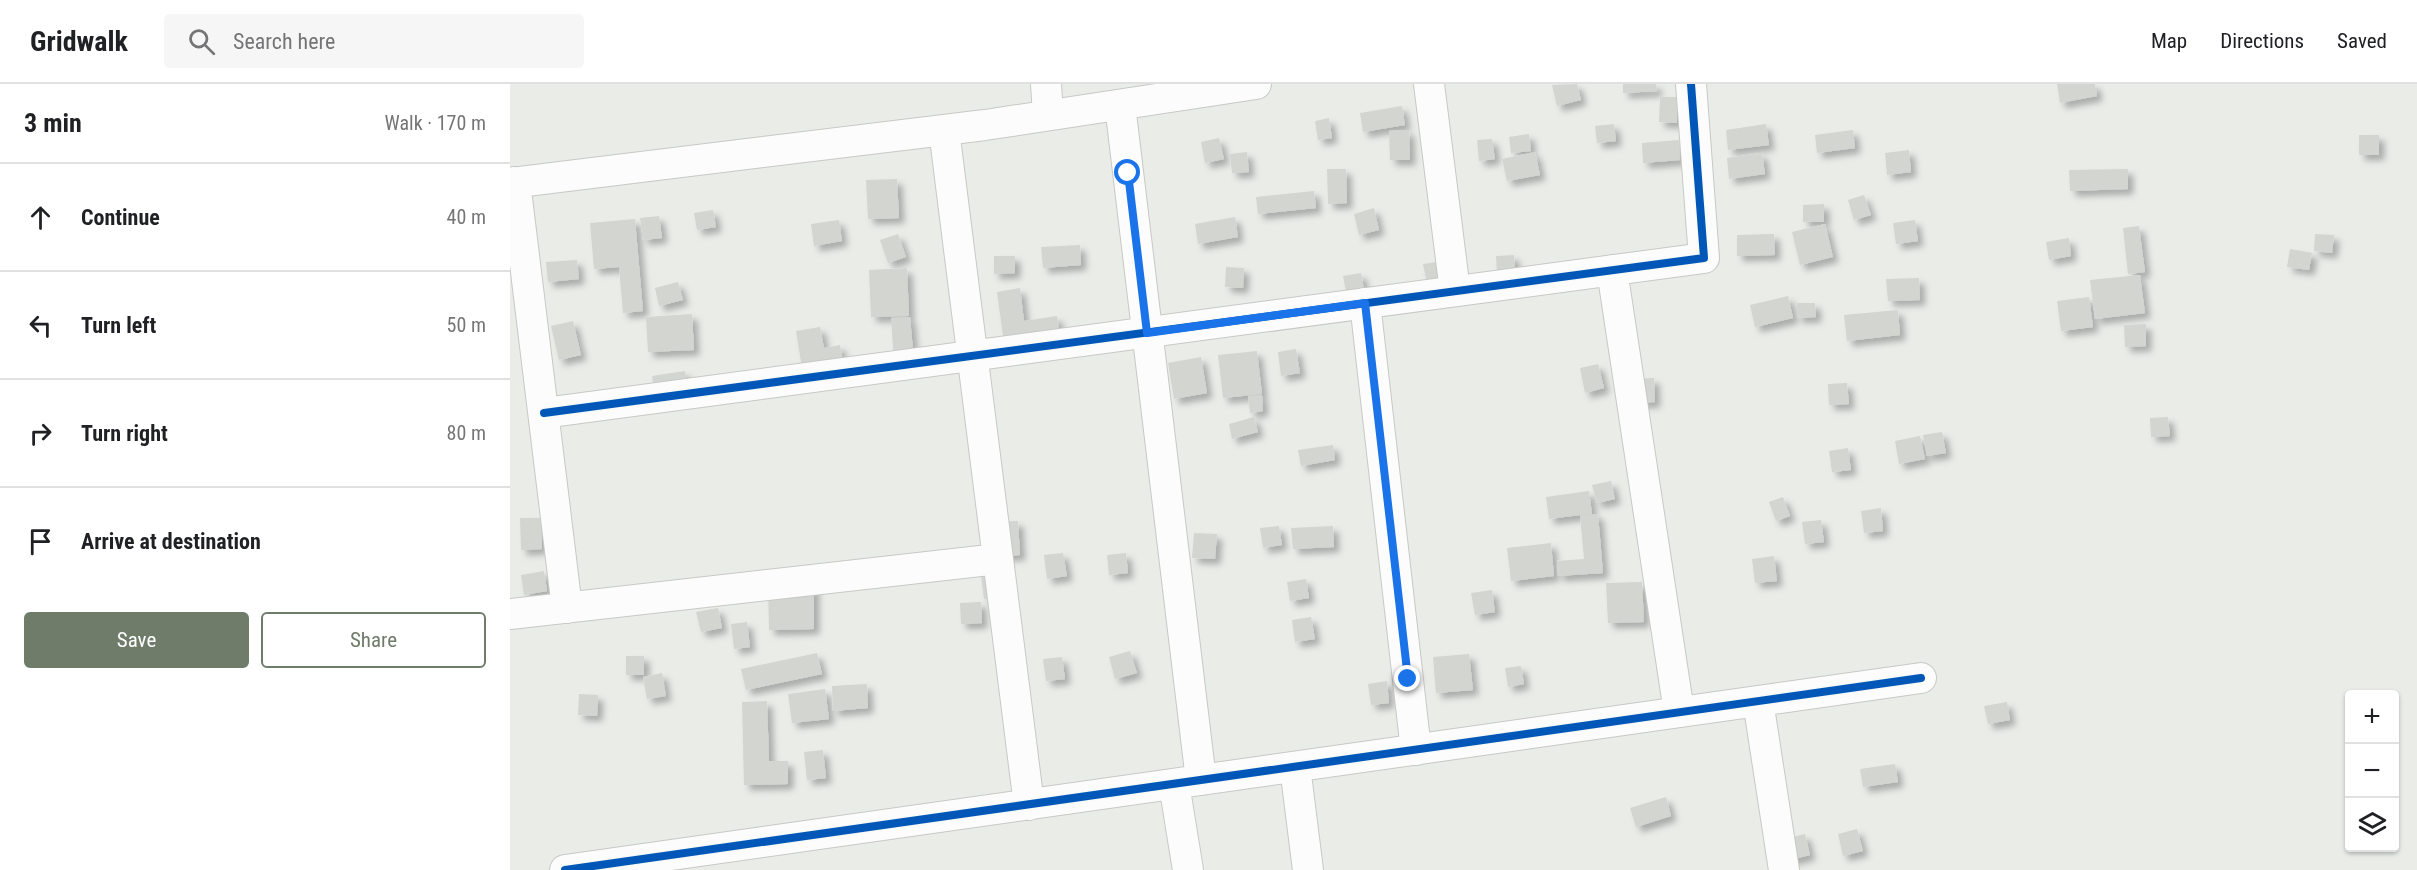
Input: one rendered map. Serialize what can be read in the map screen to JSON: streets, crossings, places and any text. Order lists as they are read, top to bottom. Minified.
{"page":{"header":"Gridwalk","search":"Search here","nav":["Map","Directions","Saved"],"heading":["3 min","Walk · 170 m"],"list":[["Continue","40 m"],["Turn left","50 m"],["Turn right","80 m"],"Arrive at destination"],"buttons":["Save","Share"],"map_buttons":["+","−"]}}
